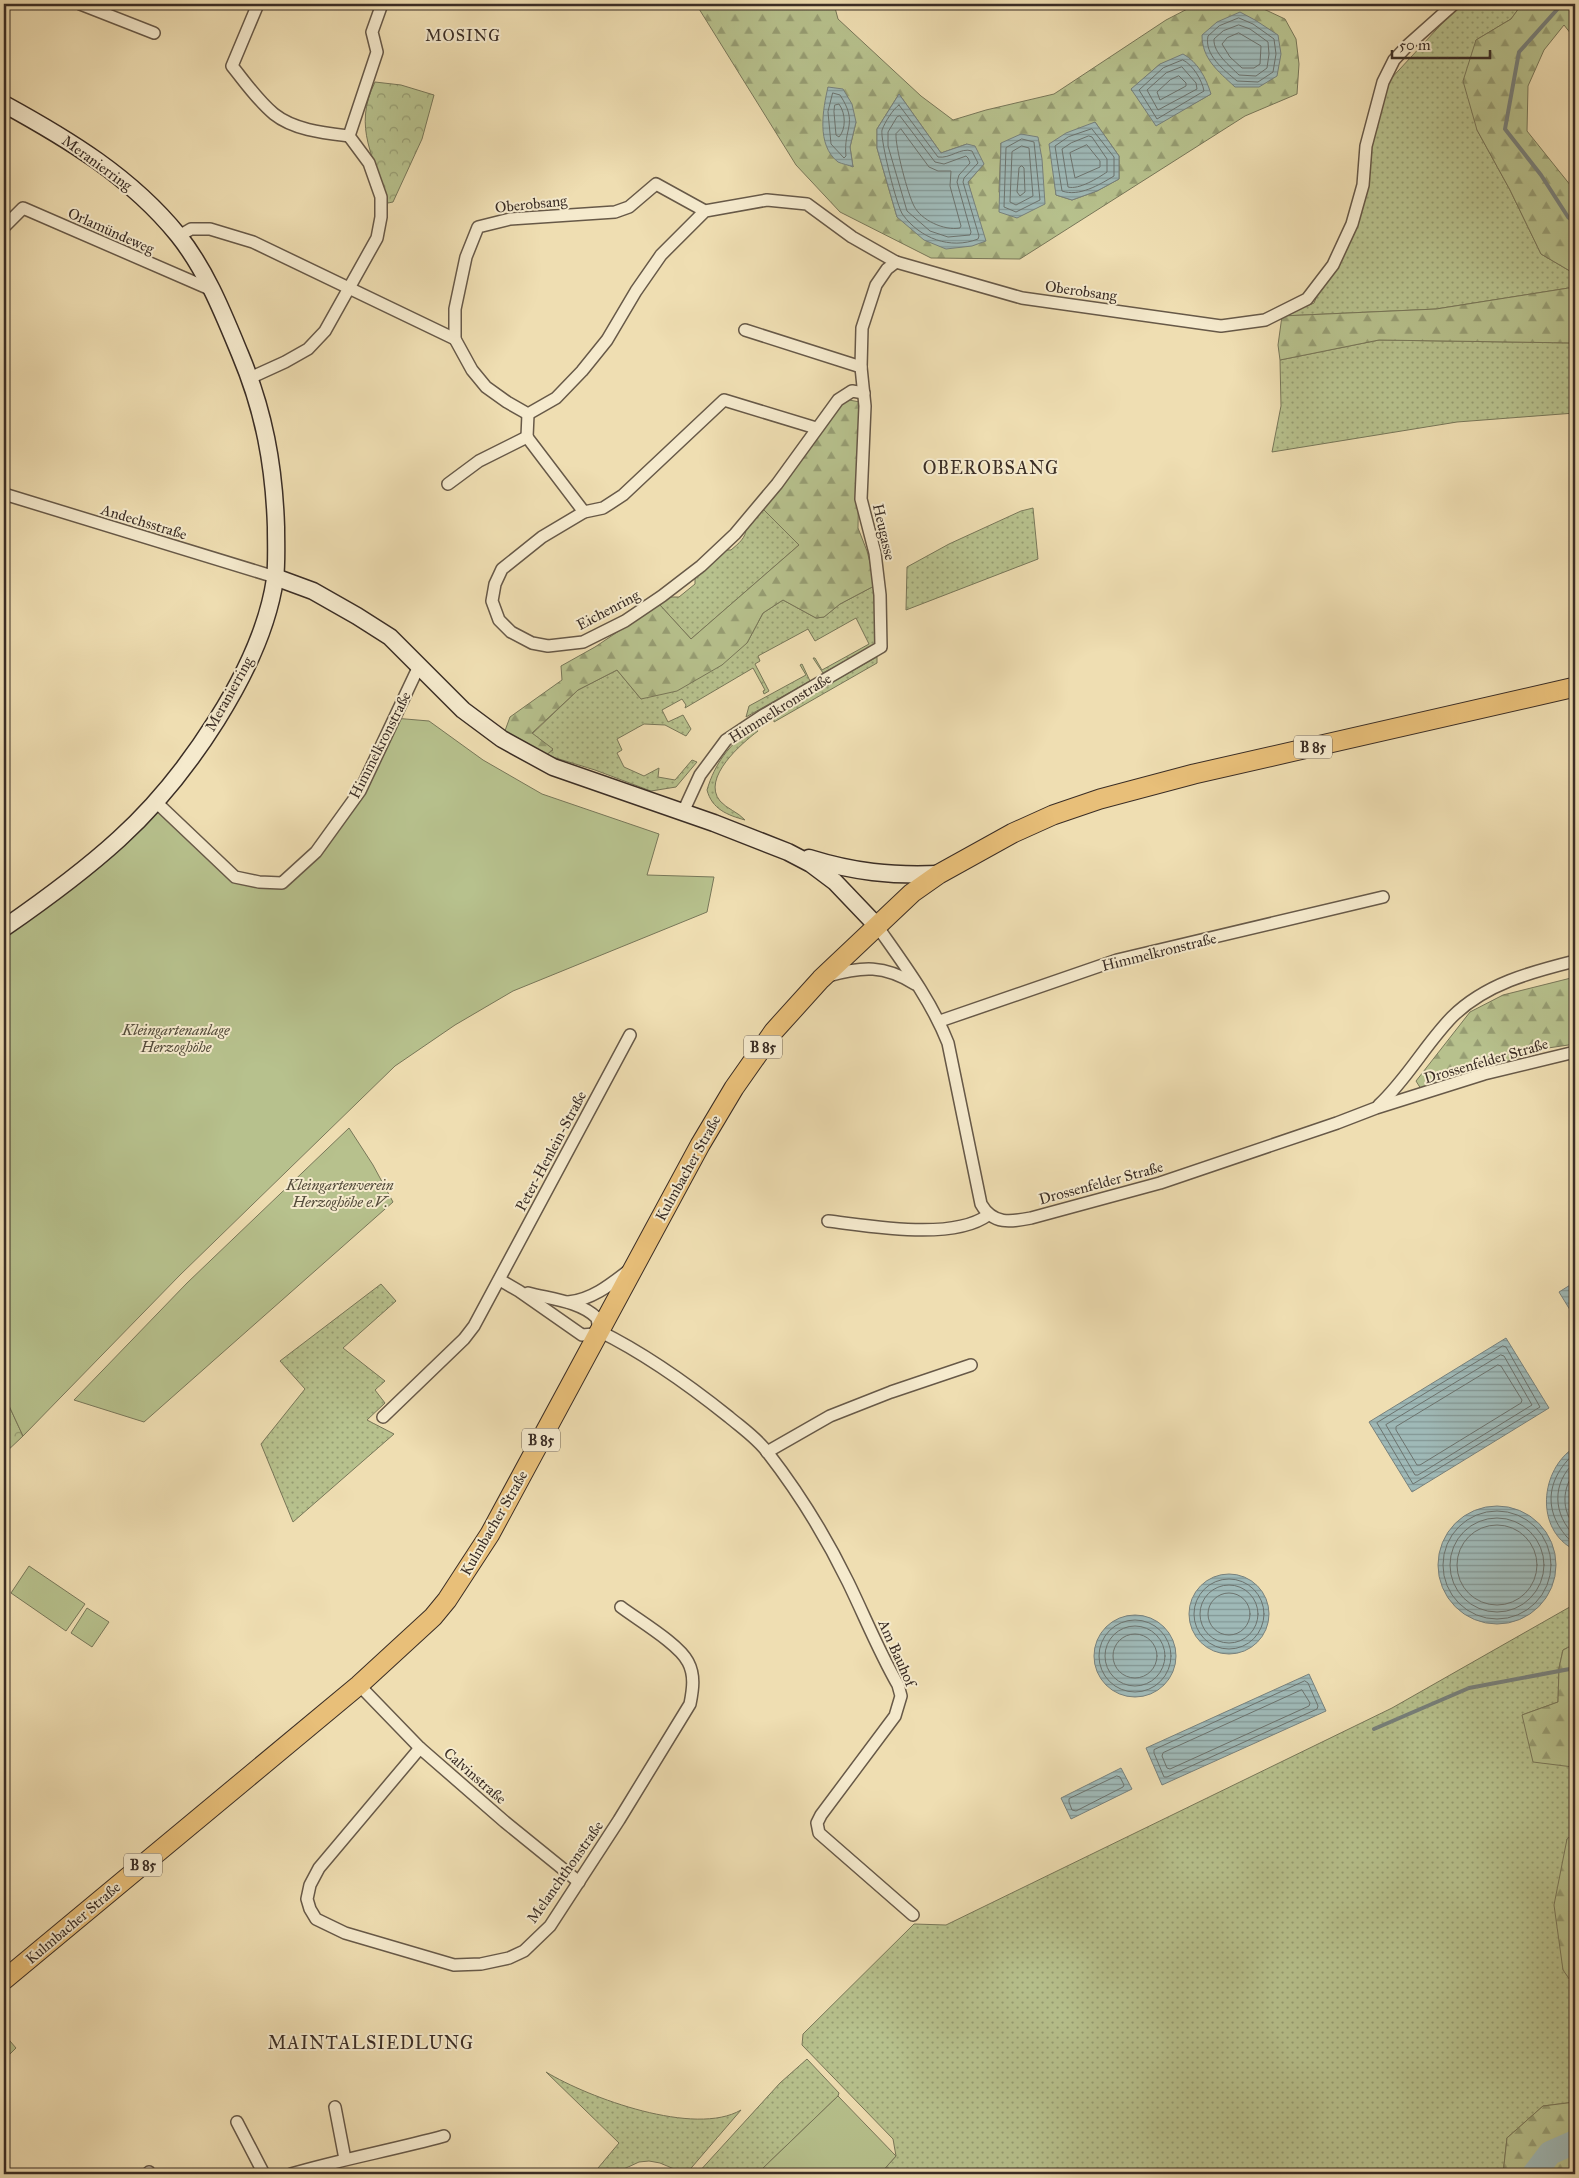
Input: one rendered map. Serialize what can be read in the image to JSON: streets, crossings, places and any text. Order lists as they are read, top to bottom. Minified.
{"streets":{"main road":["B 85","Kulmbacher Straße"],"street":["Meranierring","Oberobsang","Orlamündeweg","Andechsstraße","Heugasse","Eichenring","Himmelkronstraße","Drossenfelder Straße","Peter-Henlein-Straße","Am Bauhof","Calvinstraße","Melanchthonstraße"]},"crossings":[["Meranierring","Orlamündeweg"],["Meranierring","Andechsstraße"],["Meranierring","Himmelkronstraße"],["Heugasse","Eichenring"],["Heugasse","Himmelkronstraße"],["B 85","Kulmbacher Straße"],["Kulmbacher Straße","Am Bauhof"],["Kulmbacher Straße","Calvinstraße"],["Calvinstraße","Melanchthonstraße"]],"districts":["MOSING","OBEROBSANG","MAINTALSIEDLUNG"],"parks":["Kleingartenanlage Herzoghöhe","Kleingartenverein Herzoghöhe e.V."],"scale_bar":"50 m"}
